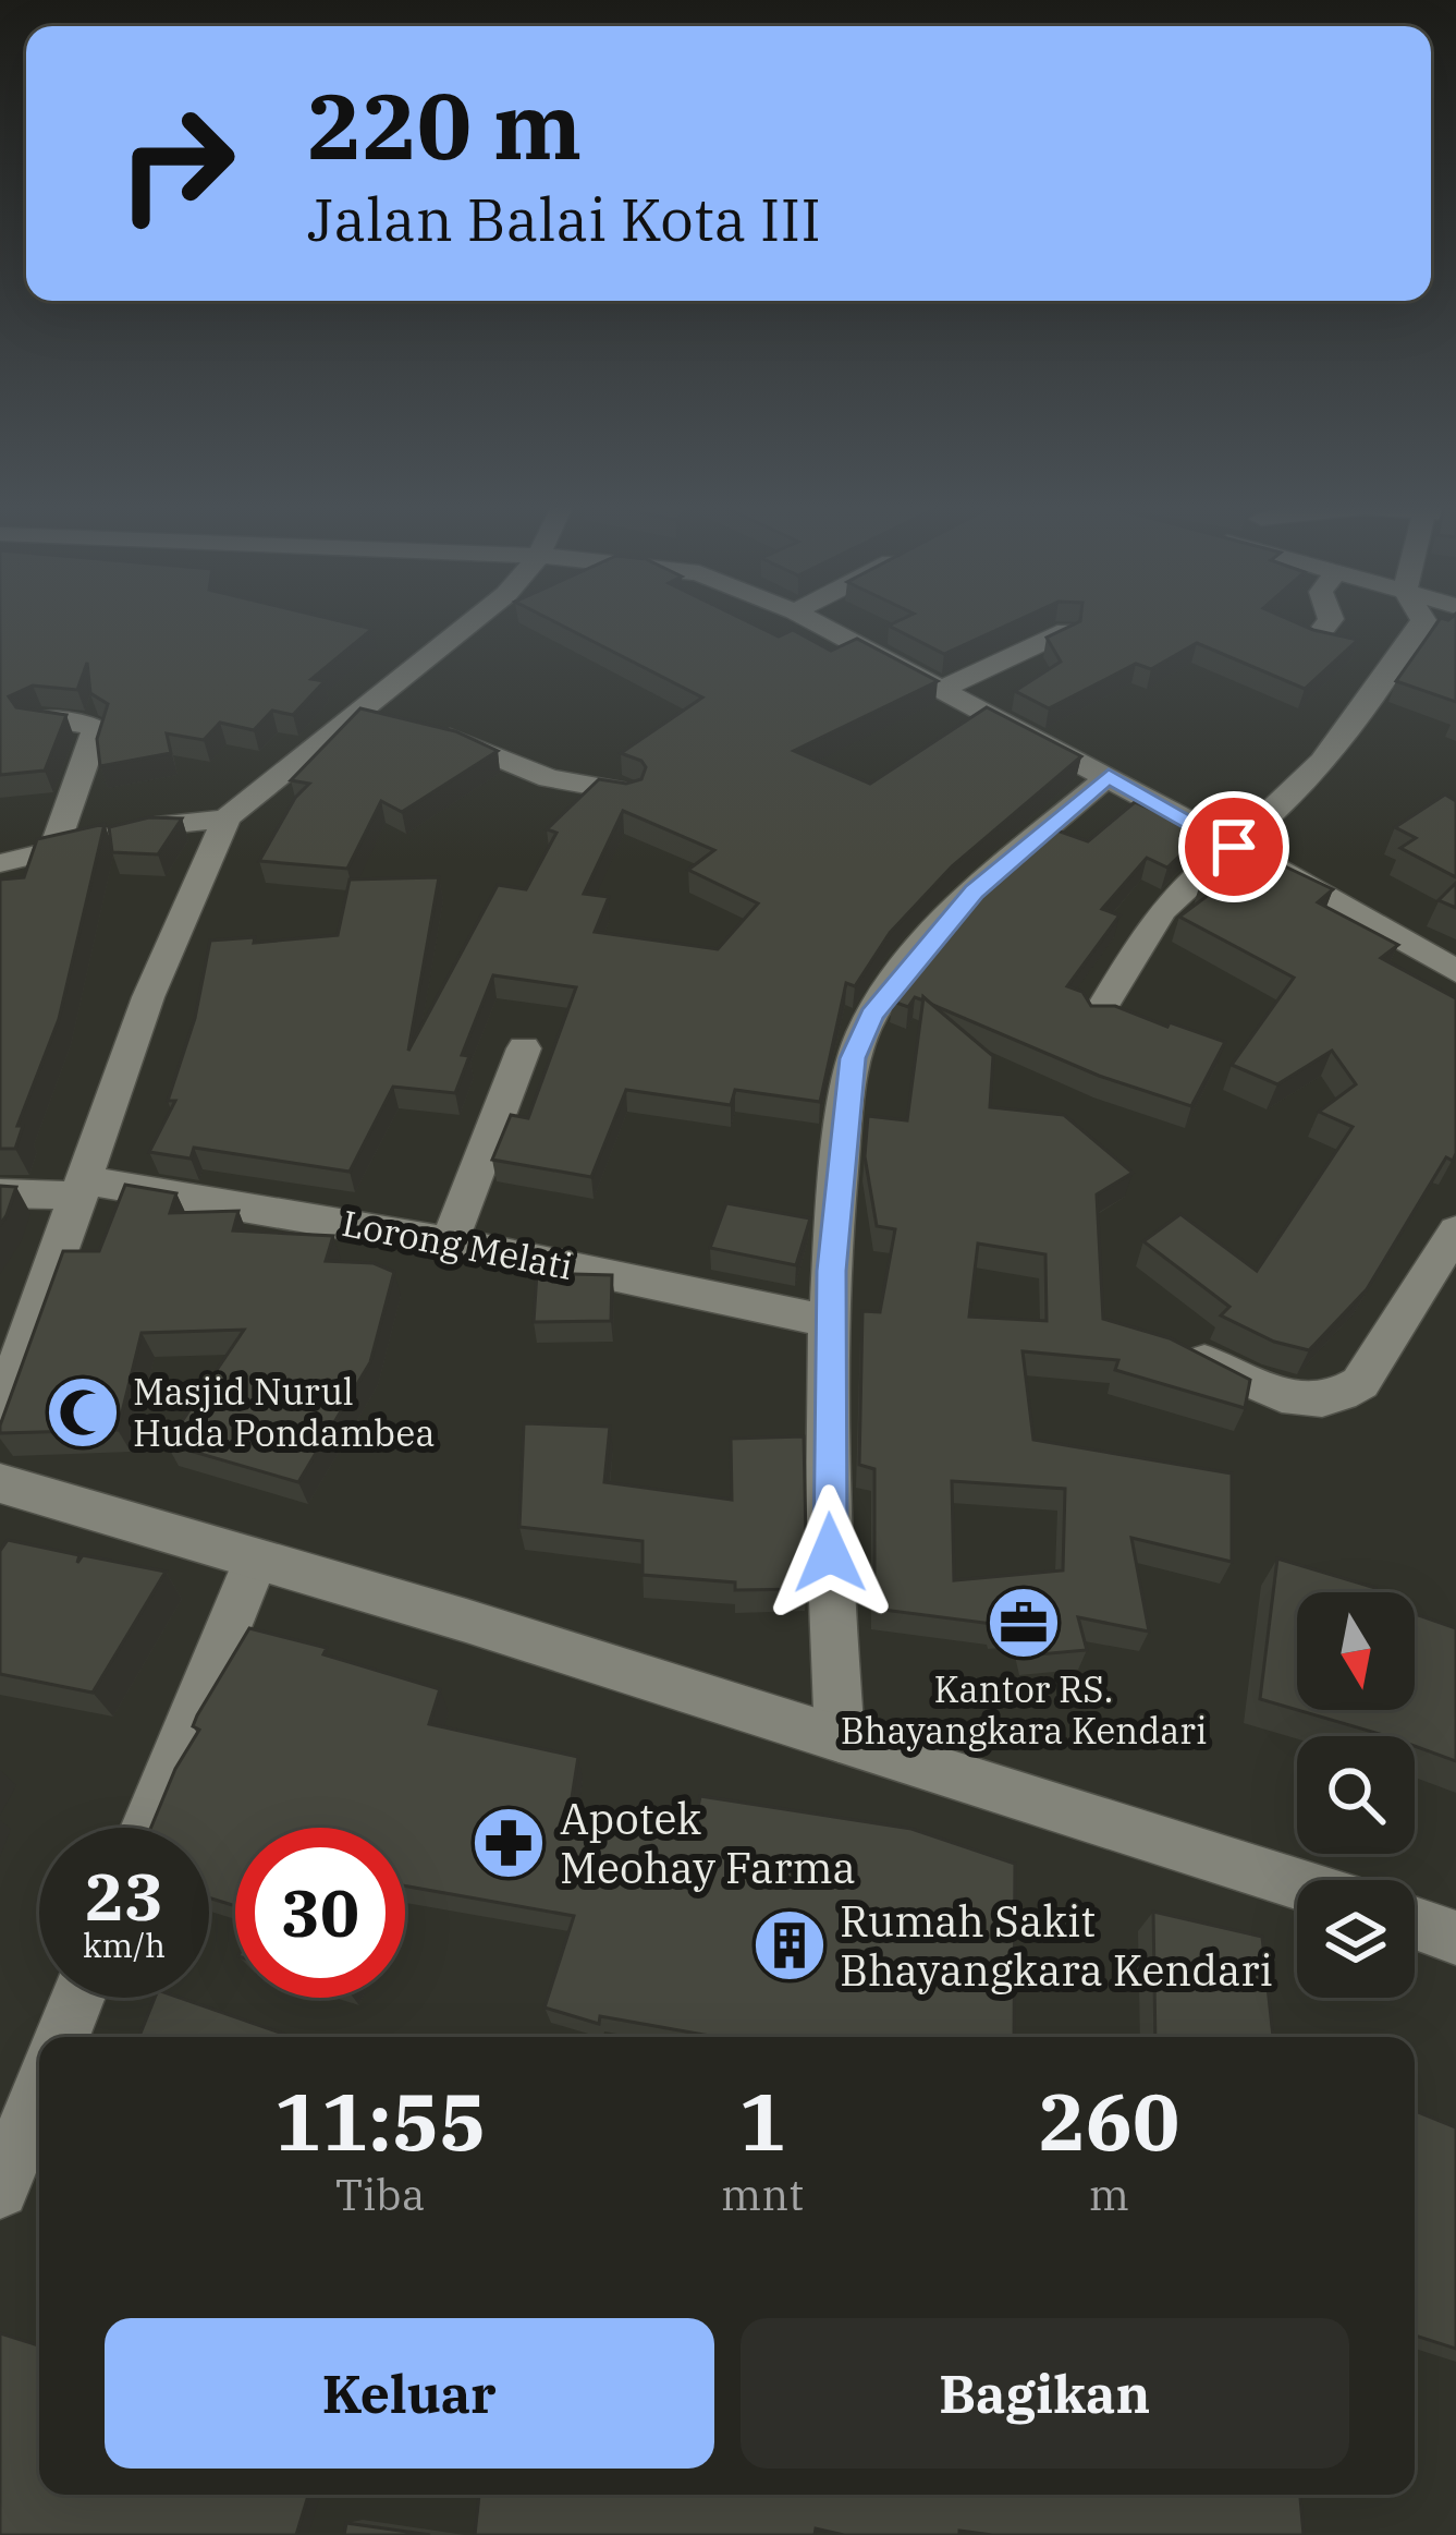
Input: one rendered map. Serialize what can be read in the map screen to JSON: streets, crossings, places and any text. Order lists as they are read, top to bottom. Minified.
{"streets":{"street":["Lorong Melati"]},"places":{"mosque":["Masjid Nurul Huda Pondambea"],"office":["Kantor RS. Bhayangkara Kendari"],"pharmacy":["Apotek Meohay Farma"],"building":["Rumah Sakit Bhayangkara Kendari"]},"north":"bottom","page":{"turn":["220 m","Jalan Balai Kota III"],"speed":"23 km/h","limit":"30","eta":["11:55","Tiba","1","mnt","260","m"],"buttons":["Keluar","Bagikan"]}}
